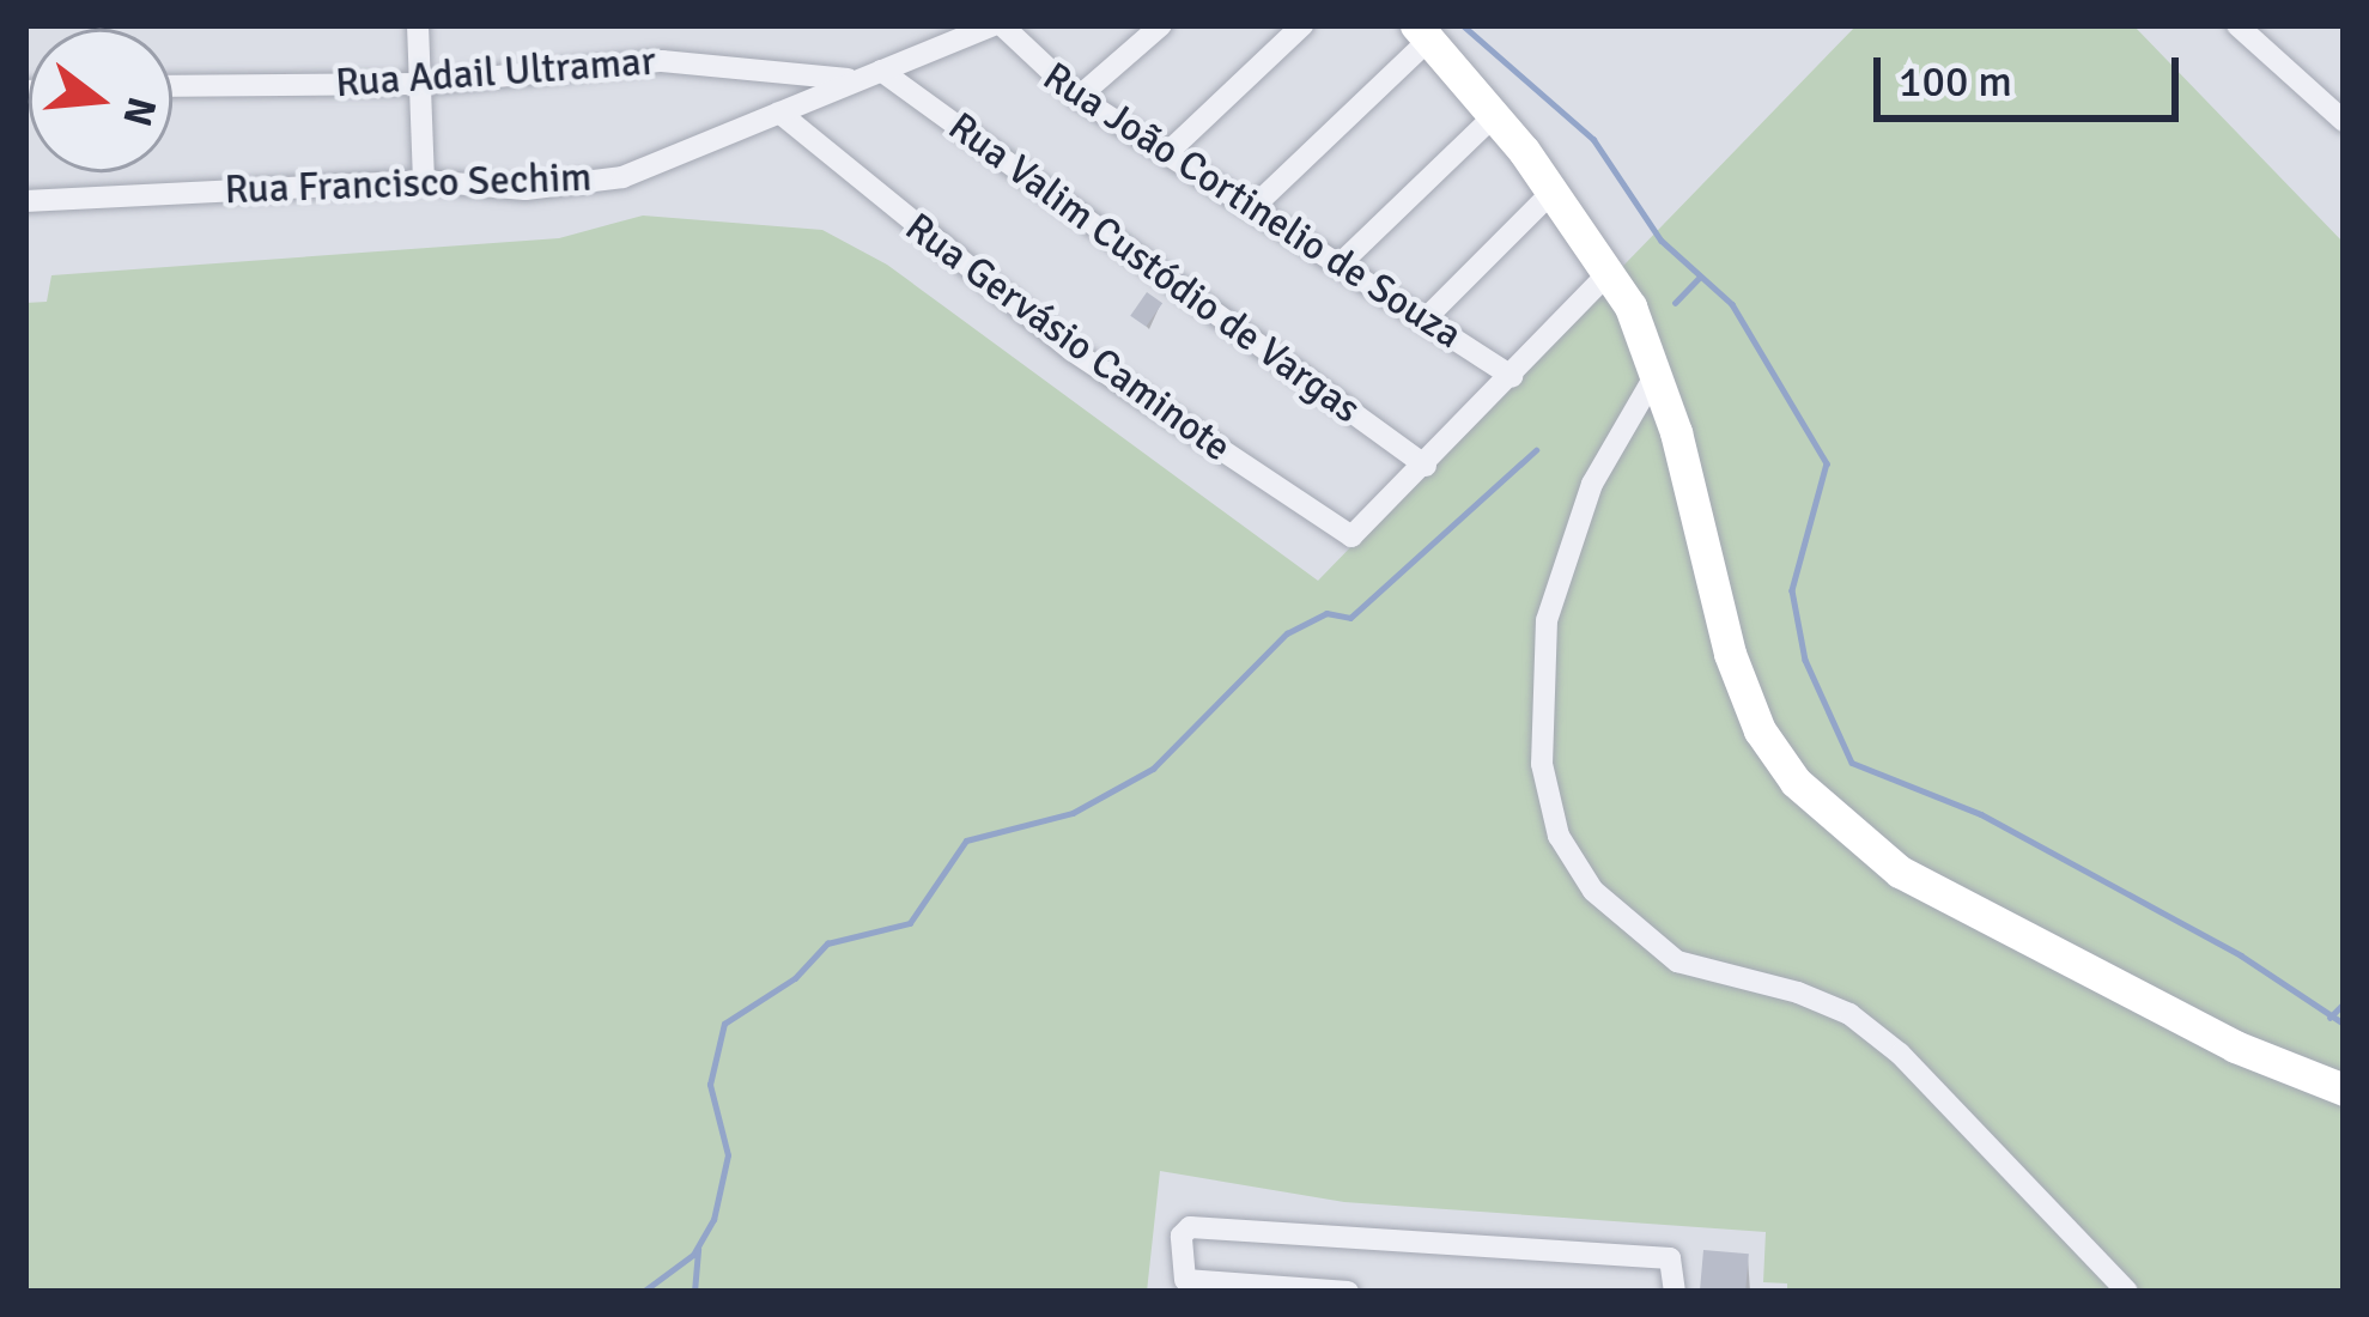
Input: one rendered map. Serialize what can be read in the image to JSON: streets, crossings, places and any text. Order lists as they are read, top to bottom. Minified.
{"streets":{"street":["Rua Adail Ultramar","Rua Francisco Sechim","Rua João Cortinelio de Souza","Rua Valim Custódio de Vargas","Rua Gervásio Caminote"]},"crossings":[["Rua Adail Ultramar","Rua Francisco Sechim"],["Rua Francisco Sechim","Rua Gervásio Caminote"],["Rua Valim Custódio de Vargas","Rua Gervásio Caminote"]],"scale_bar":"100 m","north":"right"}
